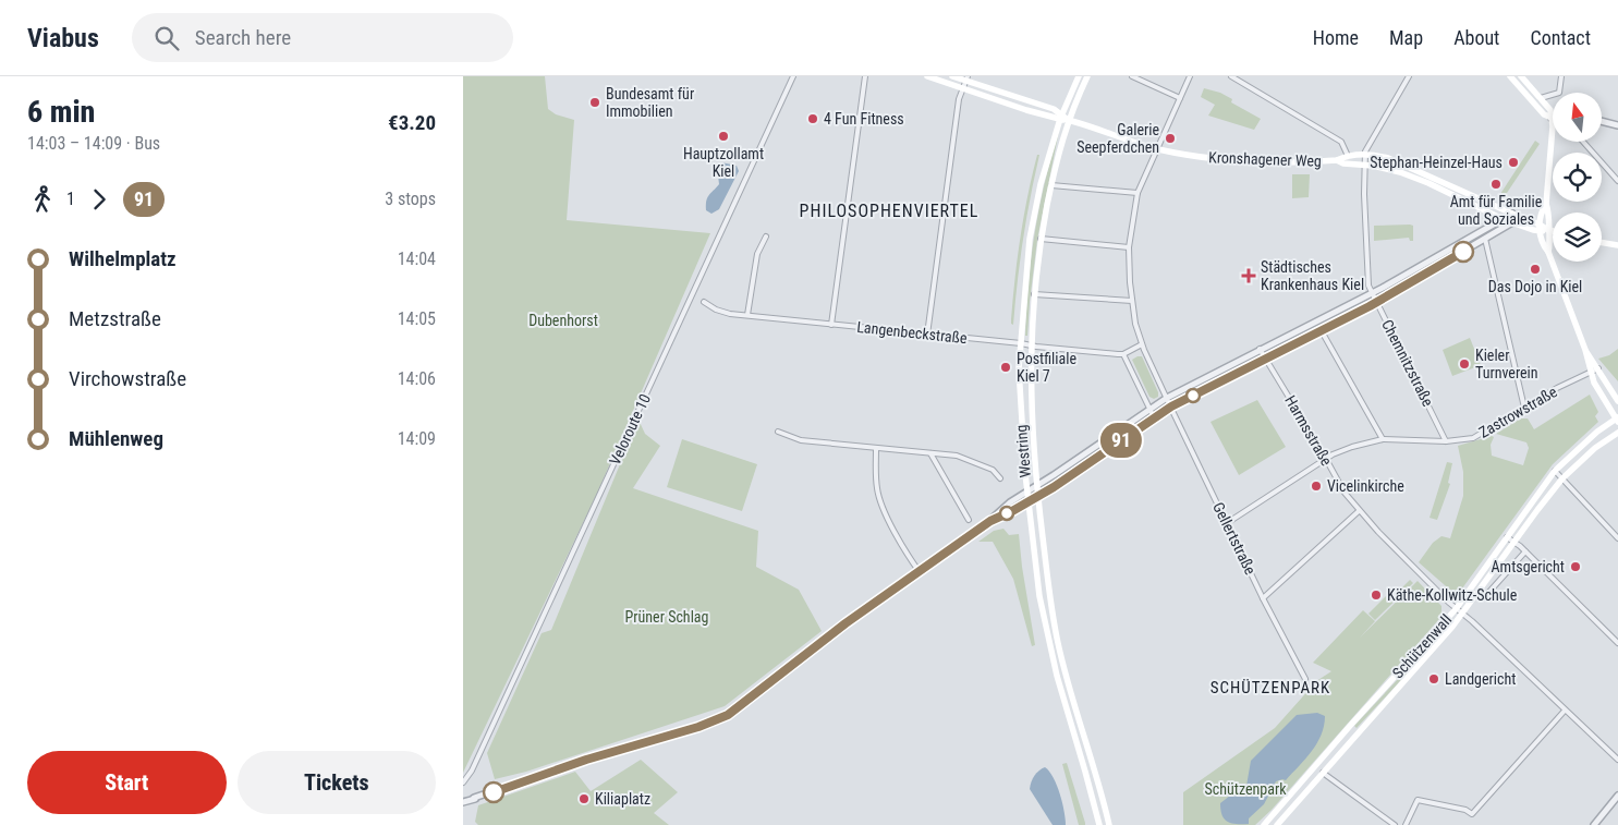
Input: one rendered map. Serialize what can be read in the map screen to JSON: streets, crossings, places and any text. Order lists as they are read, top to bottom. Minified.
{"streets":{"main road":["Kronshagener Weg","Westring","Schützenwall"],"street":["Langenbeckstraße","Chemnitzstraße","Zastrowstraße","Veloroute 10","Harmsstraße","Gellertstraße"]},"crossings":[["Kronshagener Weg","Chemnitzstraße"],["Kronshagener Weg","Westring"],["Kronshagener Weg","Gellertstraße"],["Langenbeckstraße","Westring"],["Chemnitzstraße","Zastrowstraße"],["Zastrowstraße","Harmsstraße"],["Zastrowstraße","Gellertstraße"],["Harmsstraße","Schützenwall"]],"districts":["PHILOSOPHENVIERTEL","SCHÜTZENPARK"],"parks":["Dubenhorst","Prüner Schlag","Schützenpark"],"places":{"other":["Bundesamt für Immobilien","4 Fun Fitness","Hauptzollamt Kiel","Galerie Seepferdchen","Stephan-Heinzel-Haus","Amt für Familie und Soziales","Das Dojo in Kiel","Kieler Turnverein","Postfiliale Kiel 7","Vicelinkirche","Amtsgericht","Käthe-Kollwitz-Schule","Landgericht","Kiliaplatz"],"health":["Städtisches Krankenhaus Kiel"]},"lines":["bus line 91"],"north":"top","page":{"header":"Viabus","search":"Search here","nav":["Home","Map","About","Contact"],"heading":["6 min","14:03 – 14:09 · Bus","€3.20"],"on_map":"91","legs":["1","91","3 stops"],"list":[{"name":"Wilhelmplatz","value":"14:04"},{"name":"Metzstraße","value":"14:05"},{"name":"Virchowstraße","value":"14:06"},{"name":"Mühlenweg","value":"14:09"}],"buttons":["Start","Tickets"]}}
